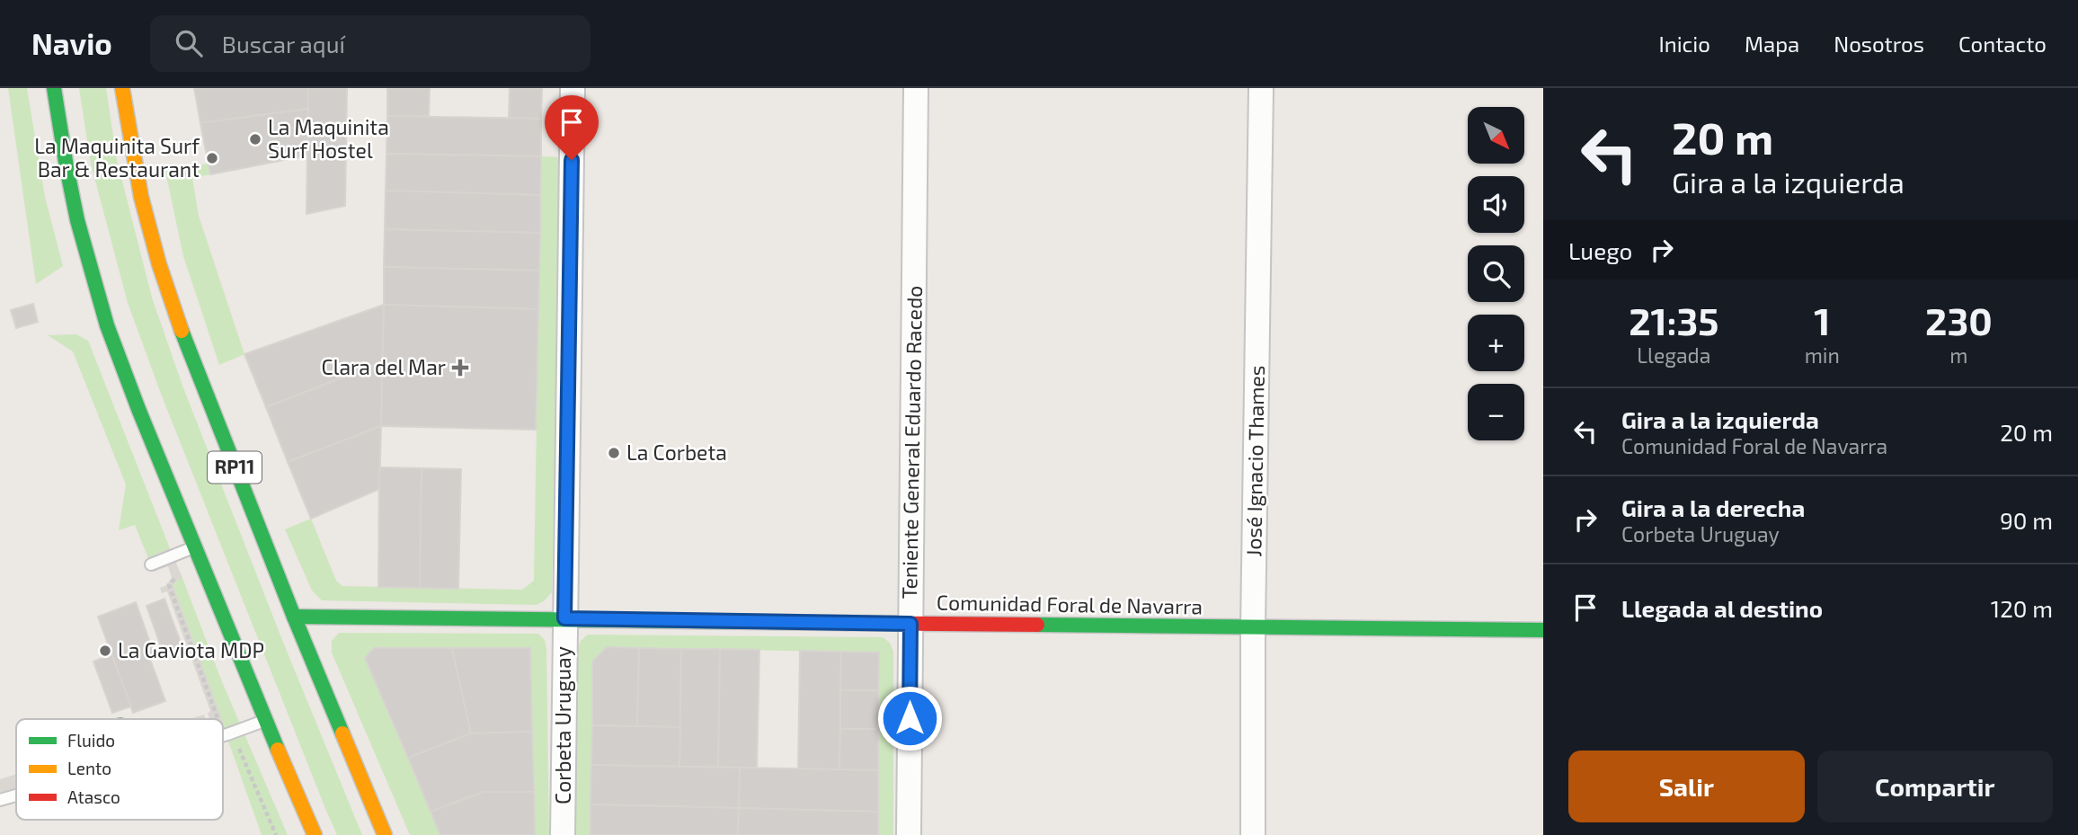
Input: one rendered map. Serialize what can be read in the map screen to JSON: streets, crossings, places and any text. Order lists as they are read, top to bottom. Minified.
{"streets":{"main road":["RP11","Comunidad Foral de Navarra"],"street":["Teniente General Eduardo Racedo","José Ignacio Thames","Corbeta Uruguay"]},"crossings":[["Teniente General Eduardo Racedo","Comunidad Foral de Navarra"],["José Ignacio Thames","Comunidad Foral de Navarra"],["RP11","Comunidad Foral de Navarra"],["Comunidad Foral de Navarra","Corbeta Uruguay"]],"places":{"other":["La Maquinita Surf Hostel","La Maquinita Surf Bar & Restaurant","La Corbeta","La Gaviota MDP"],"health":["Clara del Mar"]},"legend":["Fluido","Lento","Atasco"],"north":"bottom right","page":{"header":"Navio","search":"Buscar aquí","nav":["Inicio","Mapa","Nosotros","Contacto"],"turn":["20 m","Gira a la izquierda"],"map_buttons":["+","−"],"then":"Luego","eta":["21:35","Llegada","1","min","230","m"],"list":[{"name":"Gira a la izquierda","note":"Comunidad Foral de Navarra","value":"20 m"},{"name":"Gira a la derecha","note":"Corbeta Uruguay","value":"90 m"},{"name":"Llegada al destino","value":"120 m"}],"buttons":["Salir","Compartir"]}}
